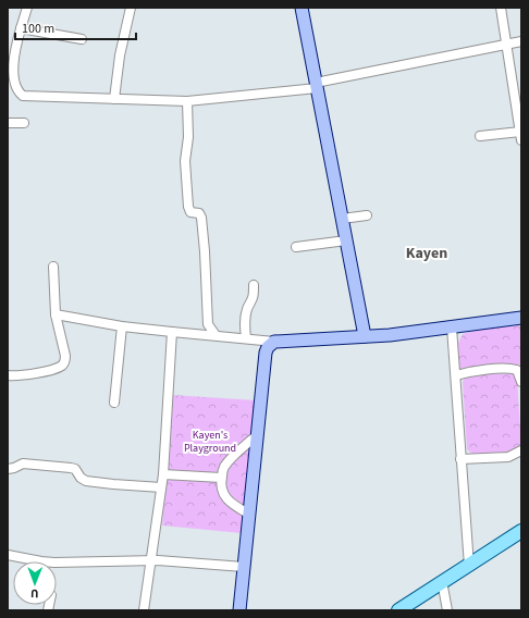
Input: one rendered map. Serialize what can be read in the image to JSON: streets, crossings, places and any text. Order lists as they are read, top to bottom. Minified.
{"districts":["Kayen"],"parks":["Kayen's Playground"],"scale_bar":"100 m","north":"bottom"}
